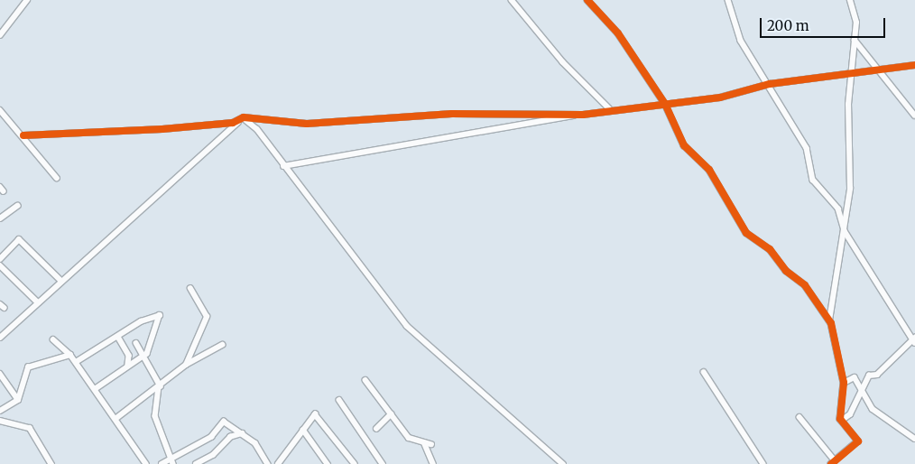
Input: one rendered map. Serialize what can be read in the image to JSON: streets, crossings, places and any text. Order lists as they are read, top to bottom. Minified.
{"scale_bar":"200 m"}
